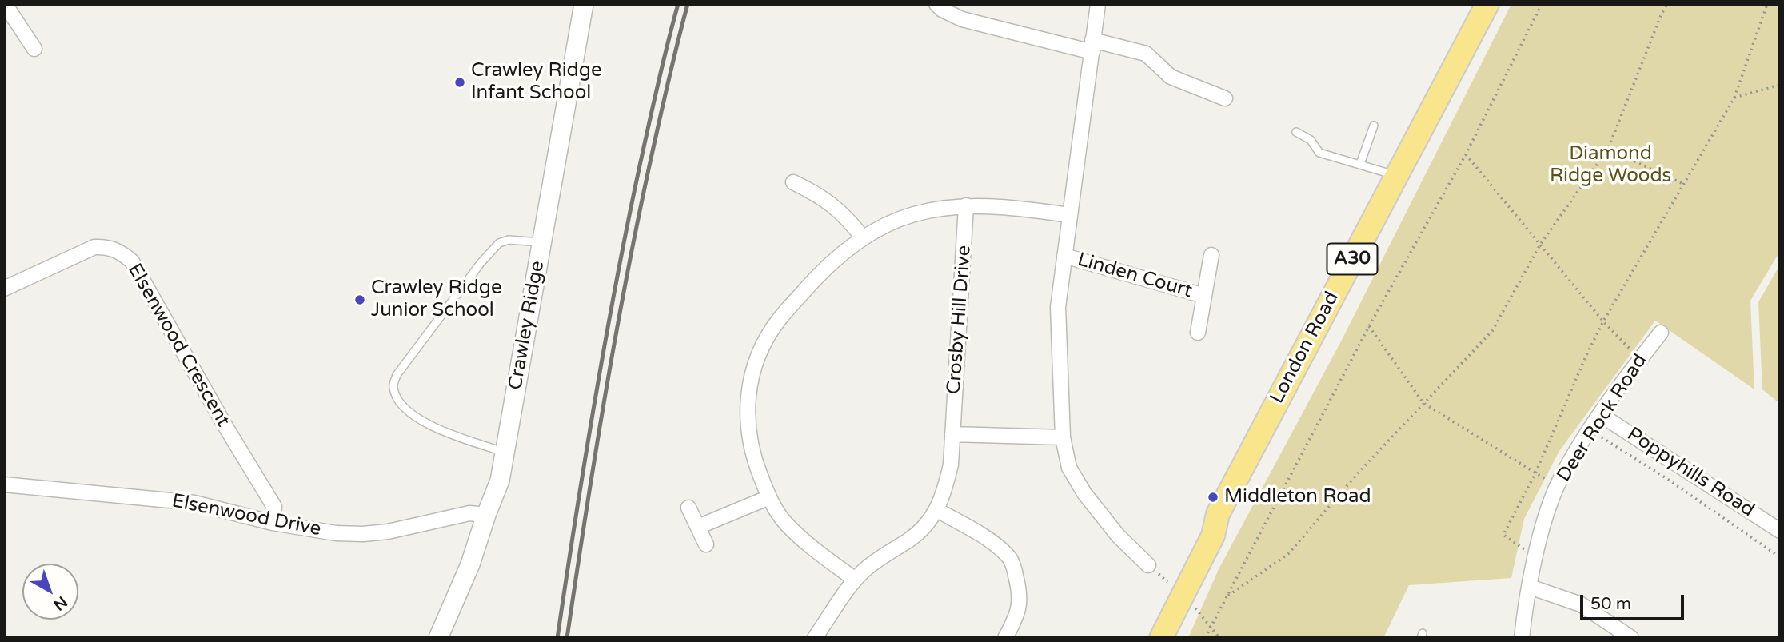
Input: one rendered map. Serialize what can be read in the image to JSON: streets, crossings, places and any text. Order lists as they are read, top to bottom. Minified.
{"streets":{"main road":["A30","London Road"],"street":["Linden Court","Crosby Hill Drive","Crawley Ridge","Elsenwood Crescent","Deer Rock Road","Poppyhills Road","Elsenwood Drive"]},"crossings":[["Crawley Ridge","Elsenwood Drive"],["Elsenwood Crescent","Elsenwood Drive"],["Deer Rock Road","Poppyhills Road"]],"parks":["Diamond Ridge Woods"],"places":["Crawley Ridge Infant School","Crawley Ridge Junior School","Middleton Road"],"scale_bar":"50 m","north":"bottom right"}
